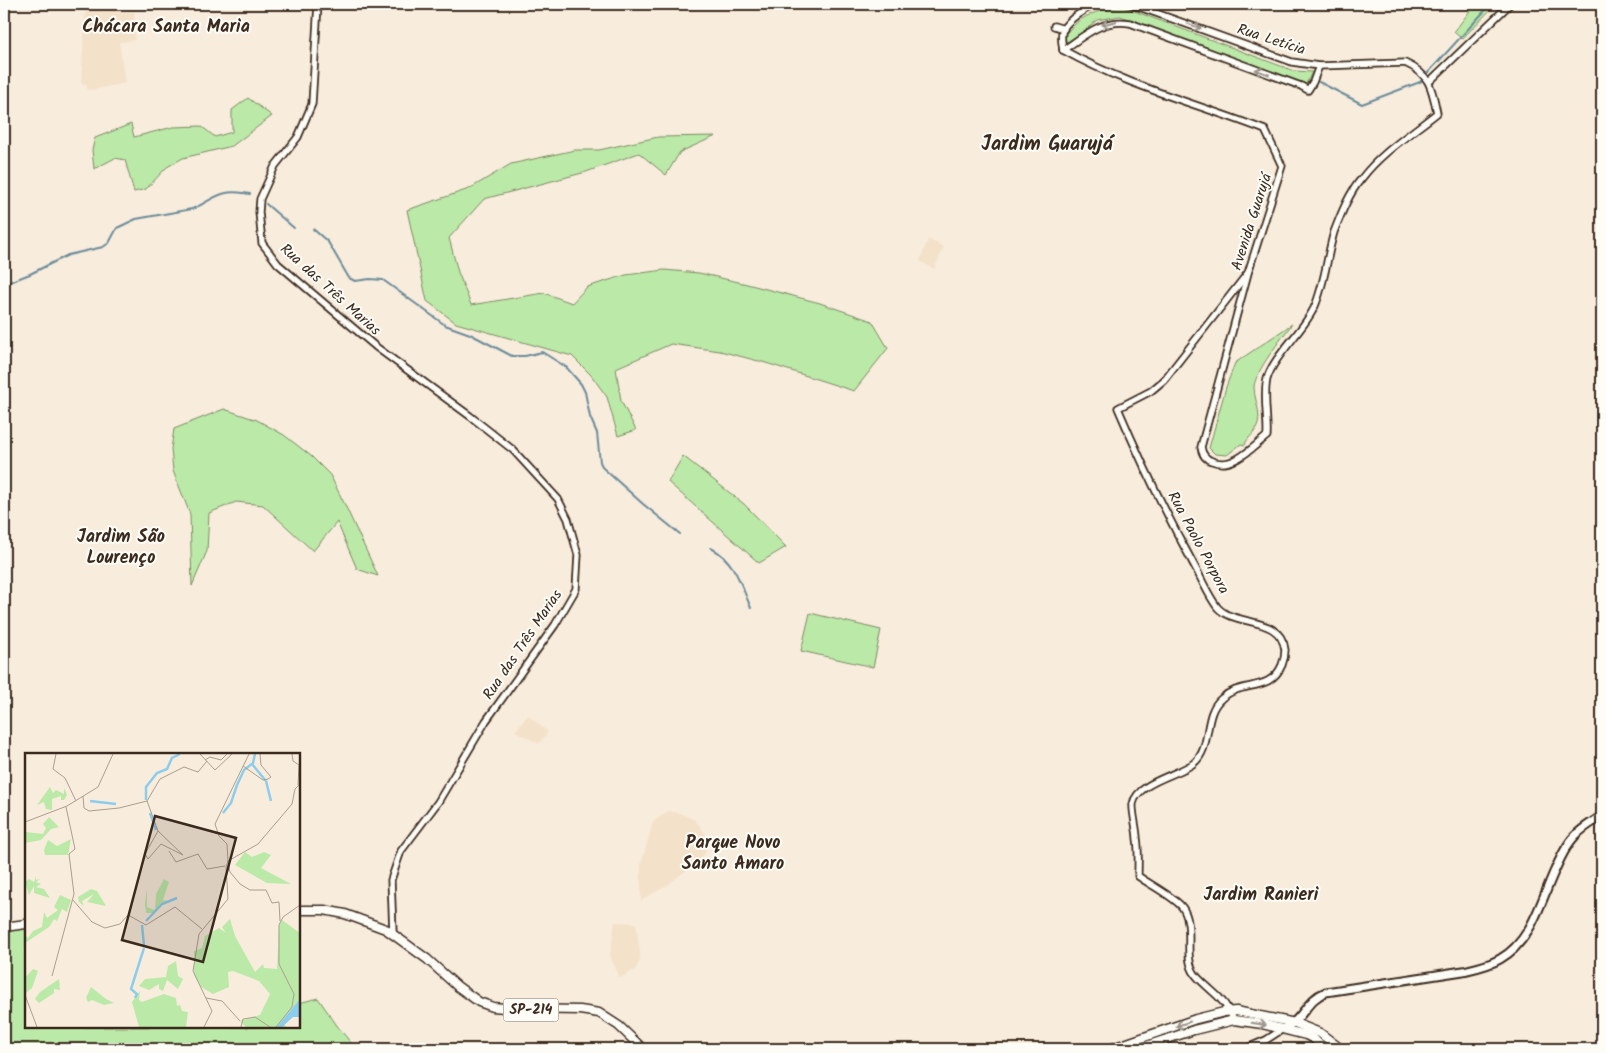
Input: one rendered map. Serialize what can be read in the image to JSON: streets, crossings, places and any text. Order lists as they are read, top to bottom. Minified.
{"streets":{"main road":["SP-214"],"street":["Rua Letícia","Avenida Guarujá","Rua das Três Marias","Rua Paolo Porpora"]},"crossings":[["Rua Letícia","Avenida Guarujá"],["Rua das Três Marias","SP-214"]],"one_way":["Rua Letícia"],"districts":["Chácara Santa Maria","Jardim Guarujá","Jardim São Lourenço","Parque Novo Santo Amaro","Jardim Ranieri"]}
